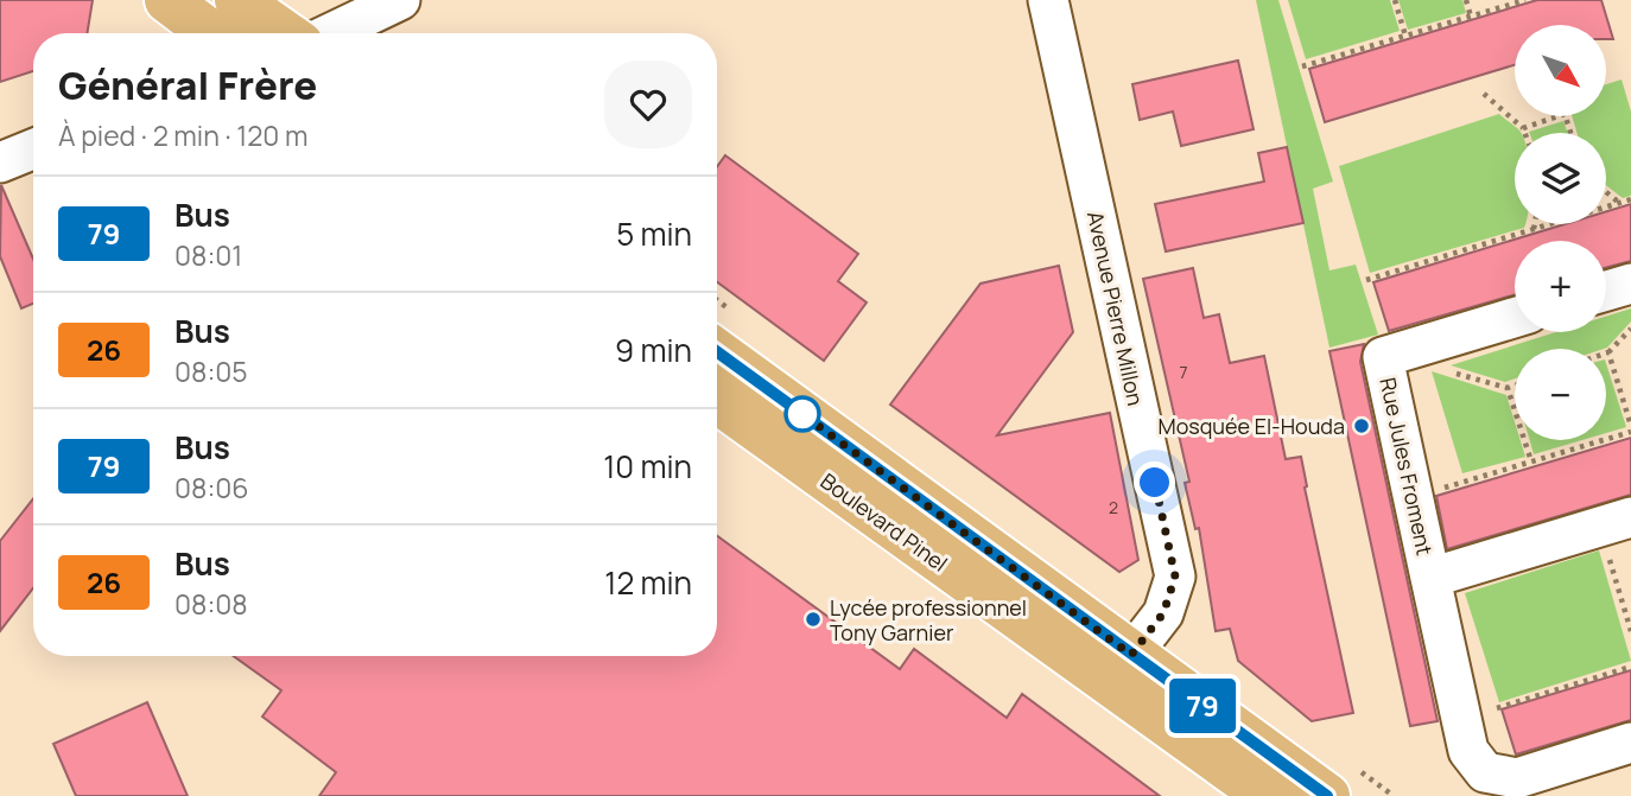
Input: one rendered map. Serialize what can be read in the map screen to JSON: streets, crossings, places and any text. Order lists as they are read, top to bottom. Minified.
{"streets":{"main road":["Boulevard Pinel"],"street":["Avenue Pierre Millon","Rue Jules Froment"]},"crossings":[["Avenue Pierre Millon","Boulevard Pinel"]],"places":["Mosquée El-Houda","Lycée professionnel Tony Garnier"],"lines":["bus line 79"],"house_numbers":["7","2"],"north":"bottom right","page":{"on_map":"79","map_buttons":["+","−"],"heading":["Général Frère","À pied · 2 min · 120 m"],"list":[{"mark":"79","name":"Bus","note":"08:01","value":"5 min"},{"mark":"26","name":"Bus","note":"08:05","value":"9 min"},{"mark":"79","name":"Bus","note":"08:06","value":"10 min"},{"mark":"26","name":"Bus","note":"08:08","value":"12 min"}]}}
